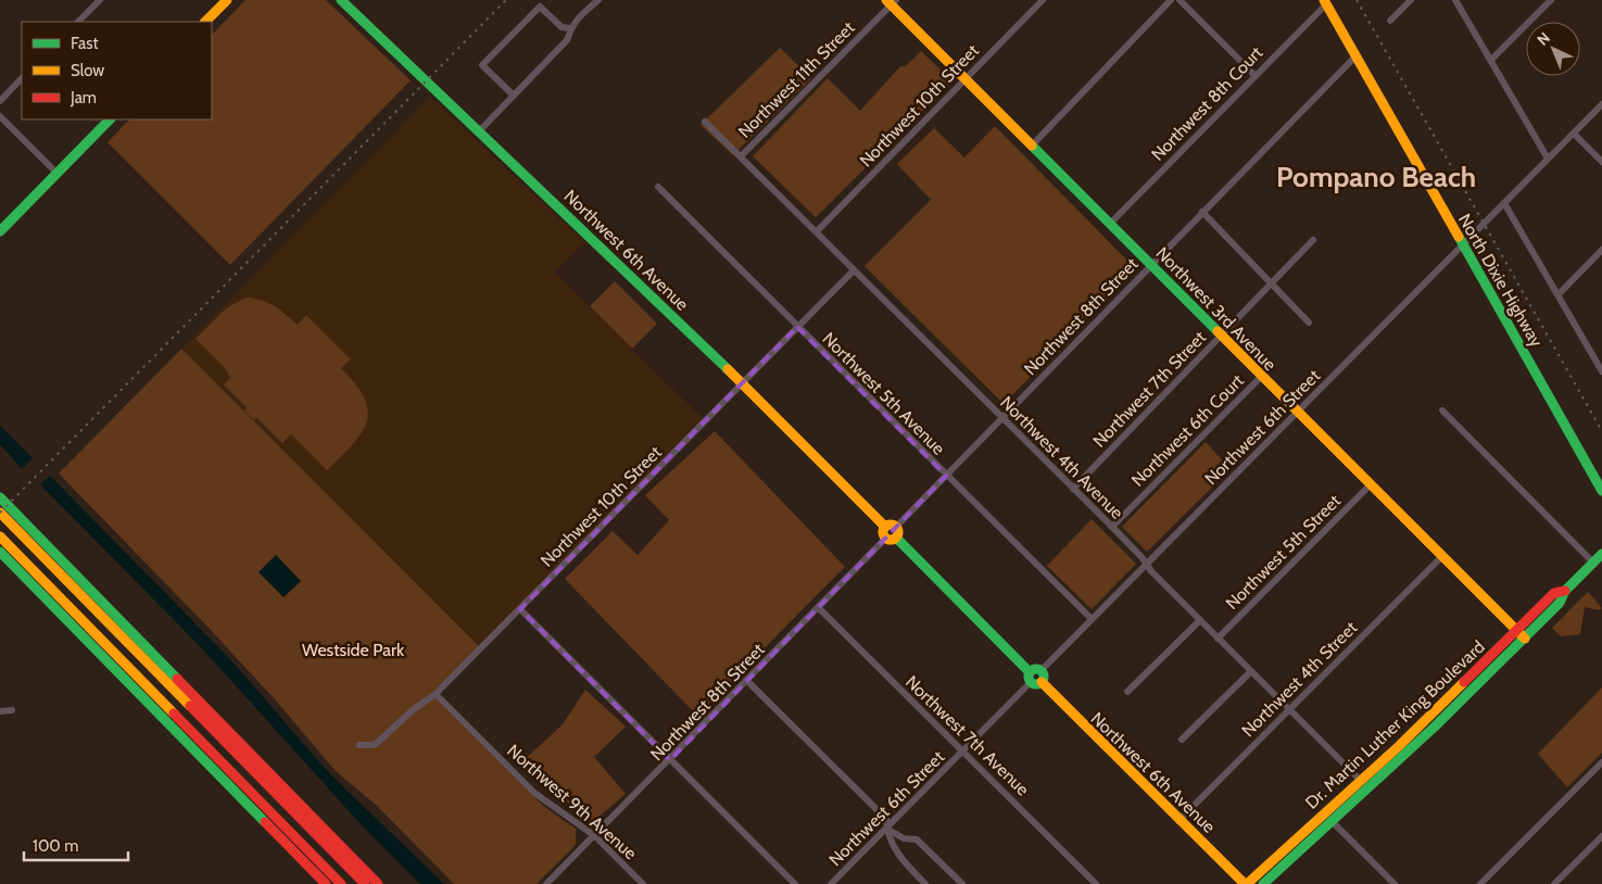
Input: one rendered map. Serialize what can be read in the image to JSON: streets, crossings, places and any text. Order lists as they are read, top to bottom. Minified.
{"streets":{"main road":["Northwest 6th Avenue","North Dixie Highway","Northwest 3rd Avenue","Dr. Martin Luther King Boulevard"],"street":["Northwest 11th Street","Northwest 8th Court","Northwest 10th Street","Northwest 8th Street","Northwest 7th Street","Northwest 5th Avenue","Northwest 6th Street","Northwest 6th Court","Northwest 4th Avenue","Northwest 5th Street","Northwest 4th Street","Northwest 7th Avenue","Northwest 9th Avenue"]},"crossings":[["Northwest 11th Street","Northwest 3rd Avenue"],["Northwest 11th Street","Northwest 4th Avenue"],["Northwest 8th Court","North Dixie Highway"],["Northwest 8th Court","Northwest 3rd Avenue"],["Northwest 10th Street","Northwest 6th Avenue"],["Northwest 10th Street","Northwest 3rd Avenue"],["Northwest 10th Street","Northwest 5th Avenue"],["Northwest 10th Street","Northwest 4th Avenue"],["Northwest 10th Street","Northwest 9th Avenue"],["Northwest 6th Avenue","Northwest 8th Street"],["Northwest 6th Avenue","Northwest 6th Street"],["Northwest 6th Avenue","Northwest 4th Street"],["Northwest 6th Avenue","Dr. Martin Luther King Boulevard"],["North Dixie Highway","Northwest 8th Street"],["North Dixie Highway","Northwest 6th Street"],["Northwest 3rd Avenue","Northwest 8th Street"],["Northwest 3rd Avenue","Northwest 7th Street"],["Northwest 3rd Avenue","Northwest 6th Street"],["Northwest 3rd Avenue","Northwest 6th Court"],["Northwest 3rd Avenue","Northwest 5th Street"],["Northwest 3rd Avenue","Northwest 4th Street"],["Northwest 3rd Avenue","Dr. Martin Luther King Boulevard"],["Northwest 8th Street","Northwest 5th Avenue"],["Northwest 8th Street","Northwest 4th Avenue"],["Northwest 8th Street","Northwest 7th Avenue"],["Northwest 8th Street","Northwest 9th Avenue"],["Northwest 7th Street","Northwest 4th Avenue"],["Northwest 5th Avenue","Northwest 6th Street"],["Northwest 6th Street","Northwest 4th Avenue"],["Northwest 6th Street","Northwest 7th Avenue"],["Northwest 6th Court","Northwest 4th Avenue"],["Northwest 4th Avenue","Northwest 5th Street"],["Northwest 4th Avenue","Northwest 4th Street"],["Northwest 4th Avenue","Dr. Martin Luther King Boulevard"]],"districts":["Pompano Beach"],"parks":["Westside Park"],"legend":["Fast","Slow","Jam"],"scale_bar":"100 m","north":"top left"}
